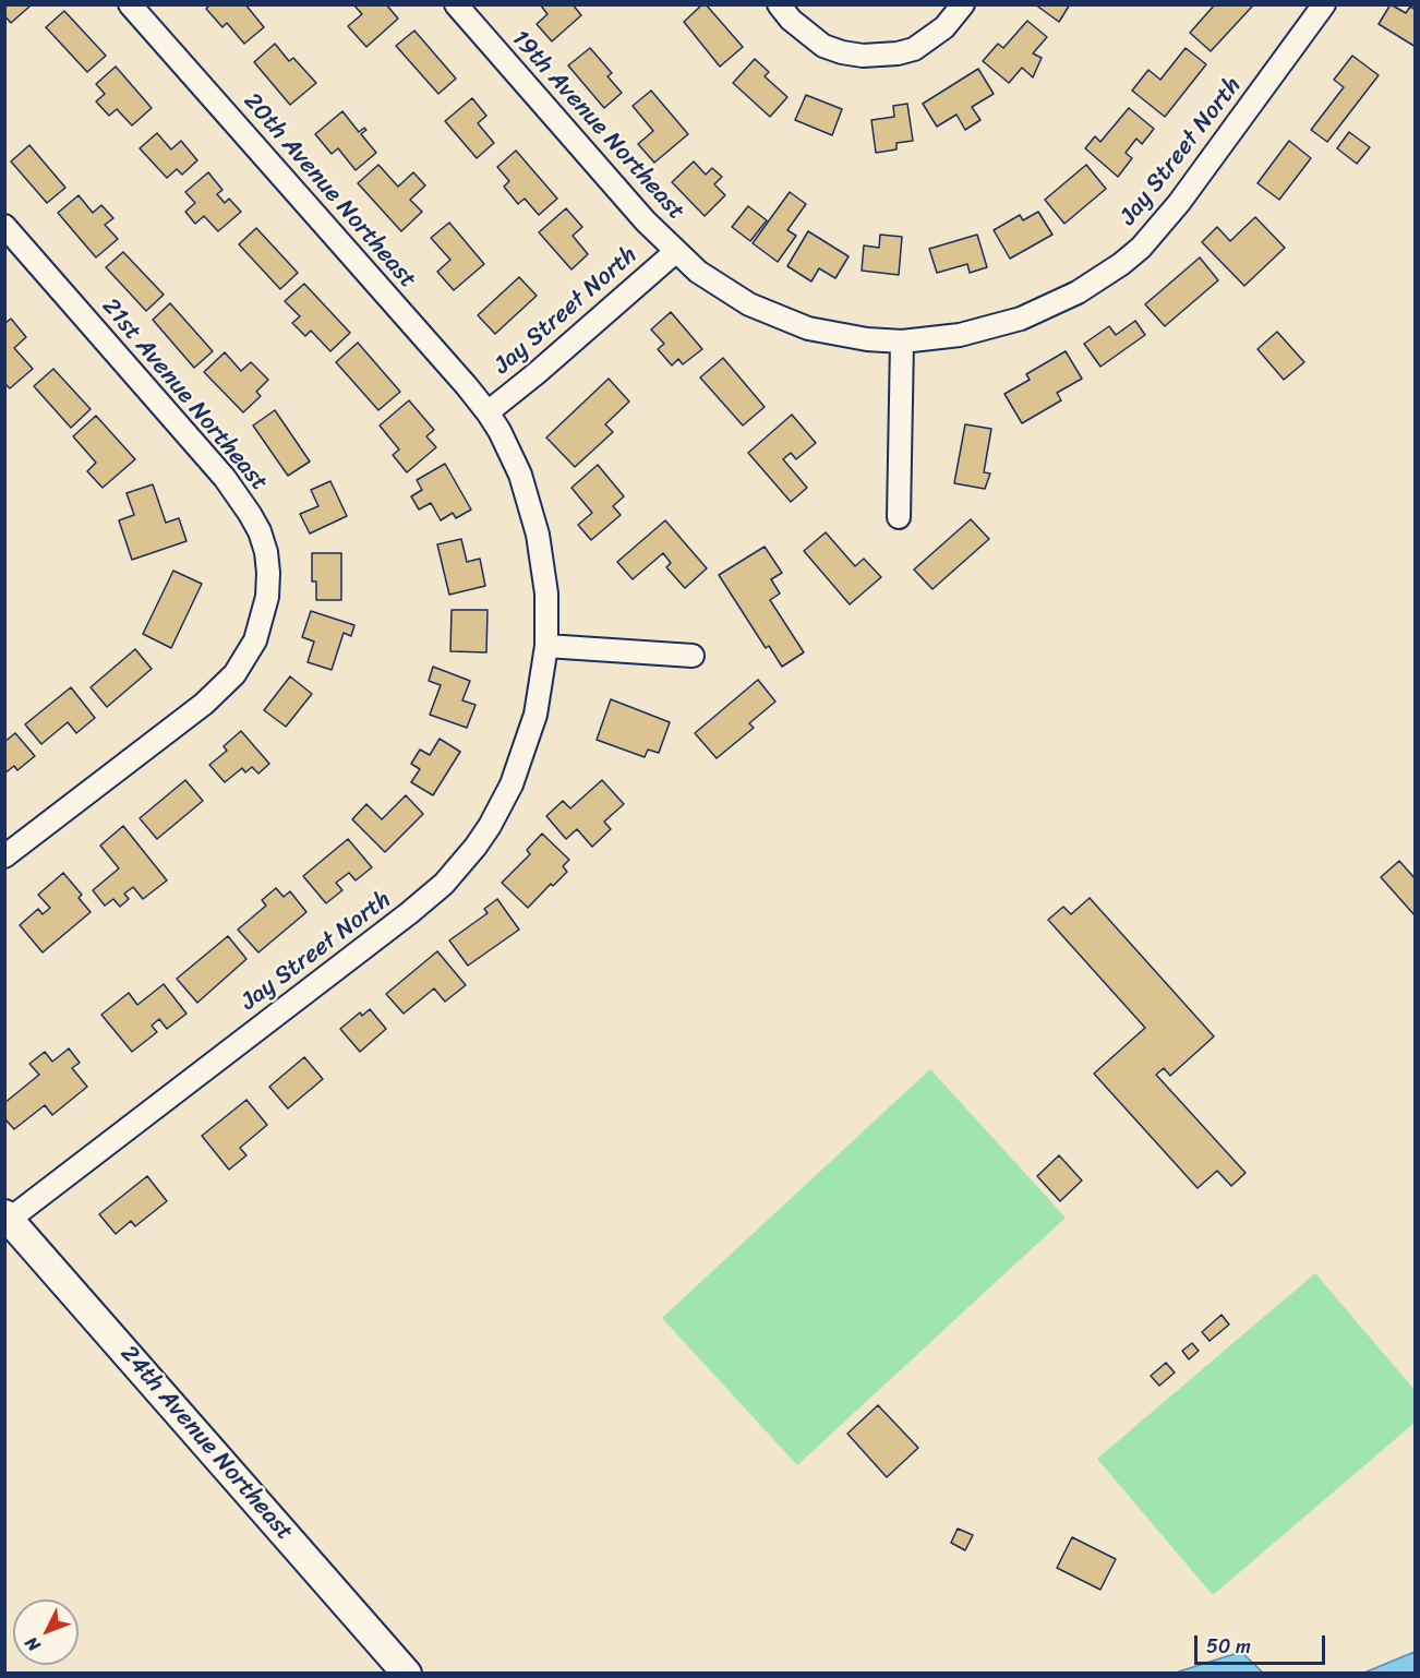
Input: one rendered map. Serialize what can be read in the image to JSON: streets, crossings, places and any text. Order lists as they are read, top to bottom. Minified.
{"streets":{"main road":["24th Avenue Northeast"],"street":["19th Avenue Northeast","Jay Street North","20th Avenue Northeast","21st Avenue Northeast"]},"crossings":[["19th Avenue Northeast","Jay Street North"],["Jay Street North","20th Avenue Northeast"],["Jay Street North","24th Avenue Northeast"]],"scale_bar":"50 m","north":"bottom left"}
